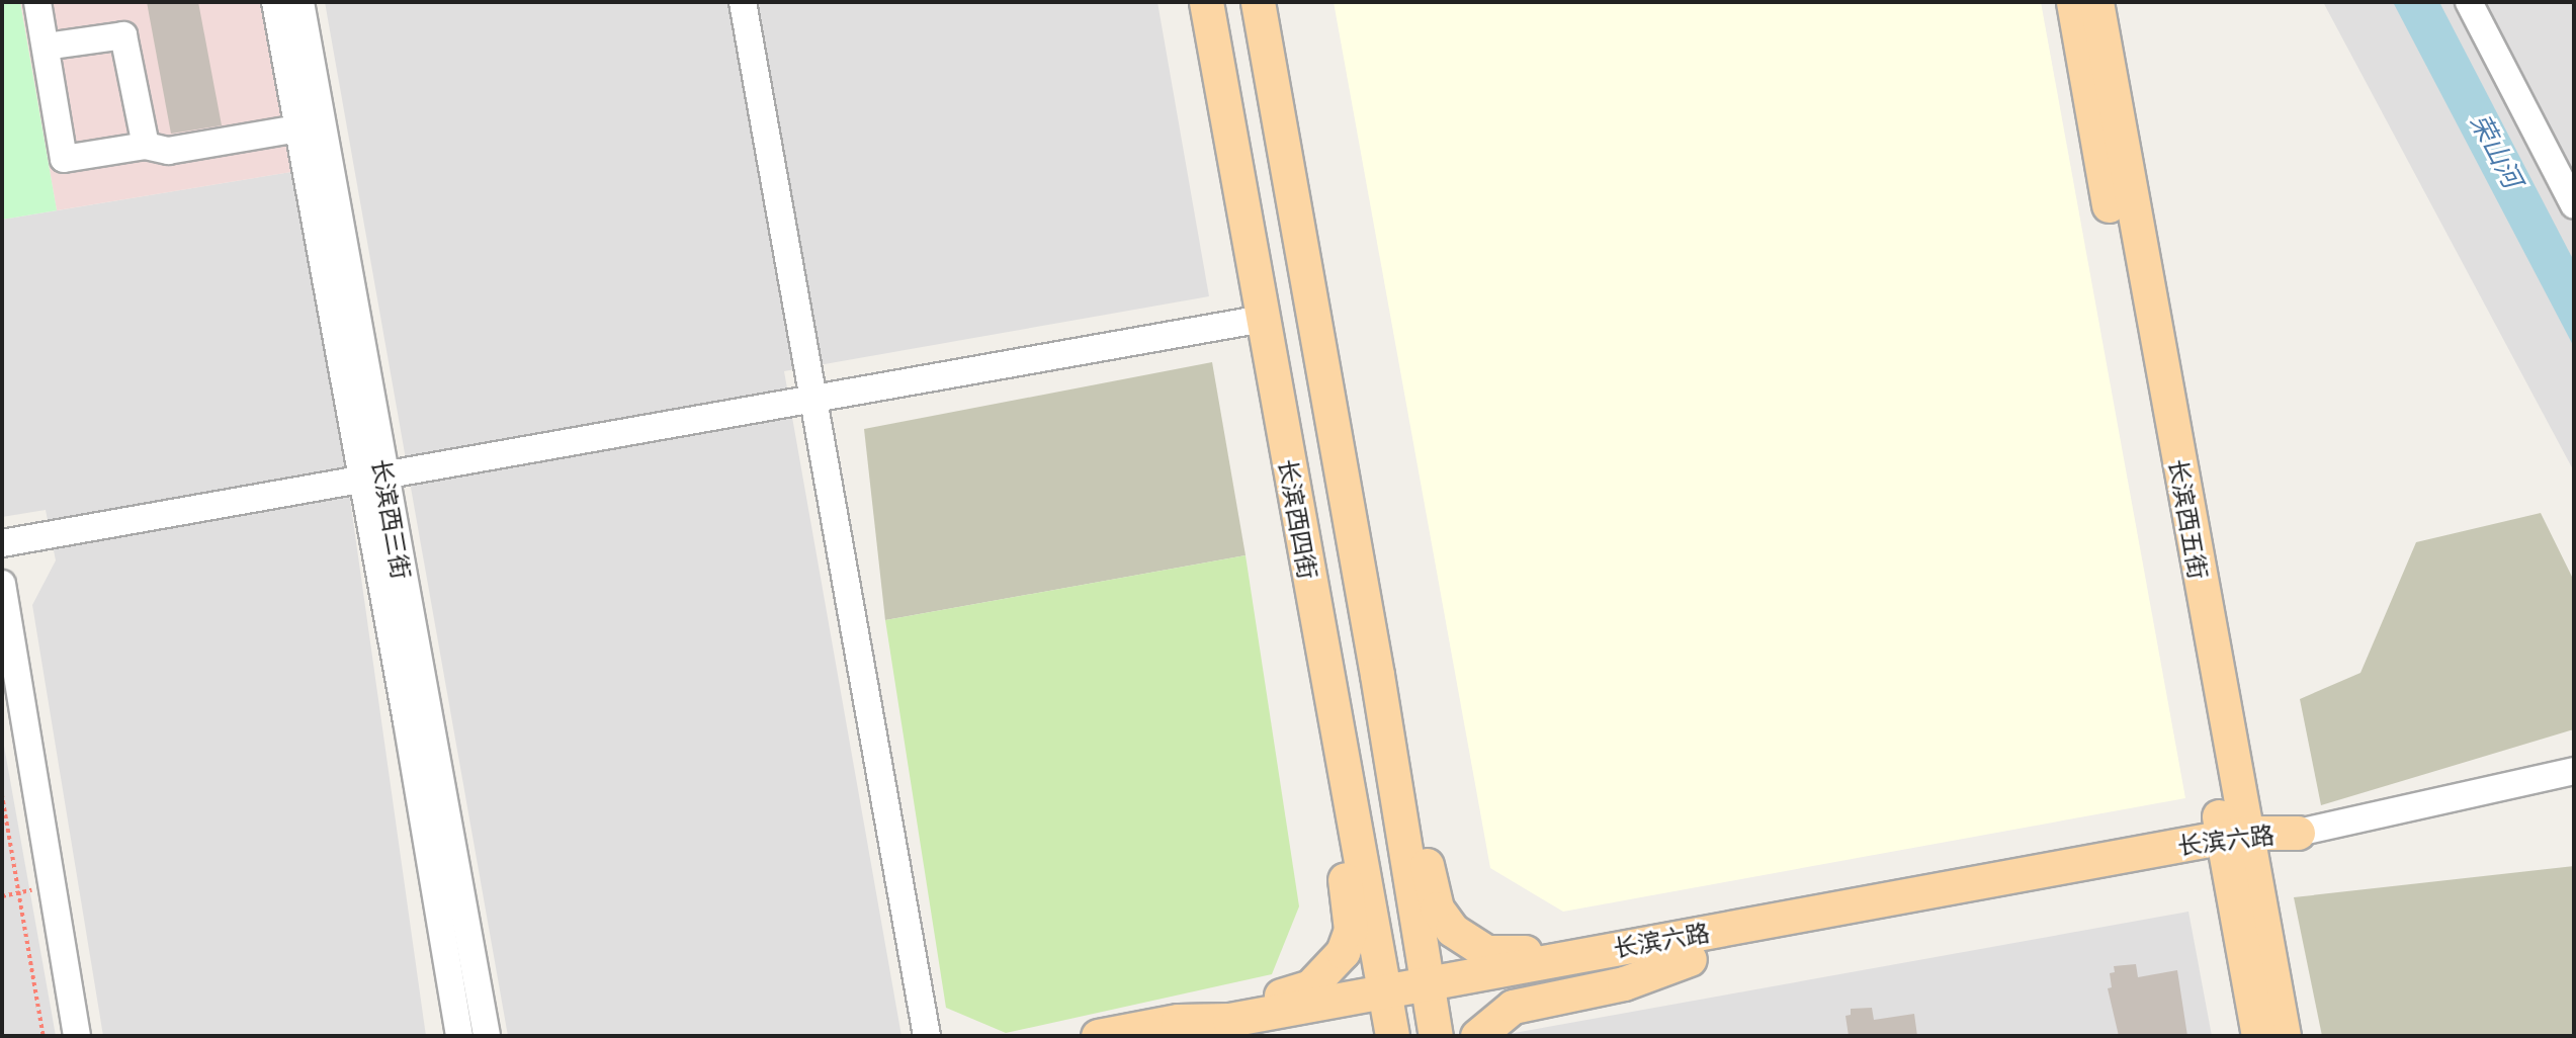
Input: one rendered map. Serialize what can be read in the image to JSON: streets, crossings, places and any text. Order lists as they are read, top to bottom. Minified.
{"streets":{"main road":["长滨西四街","长滨西五街","长滨六路"],"street":["长滨西三街"]},"crossings":[["长滨西四街","长滨六路"],["长滨西五街","长滨六路"]],"water":["荣山河"]}
